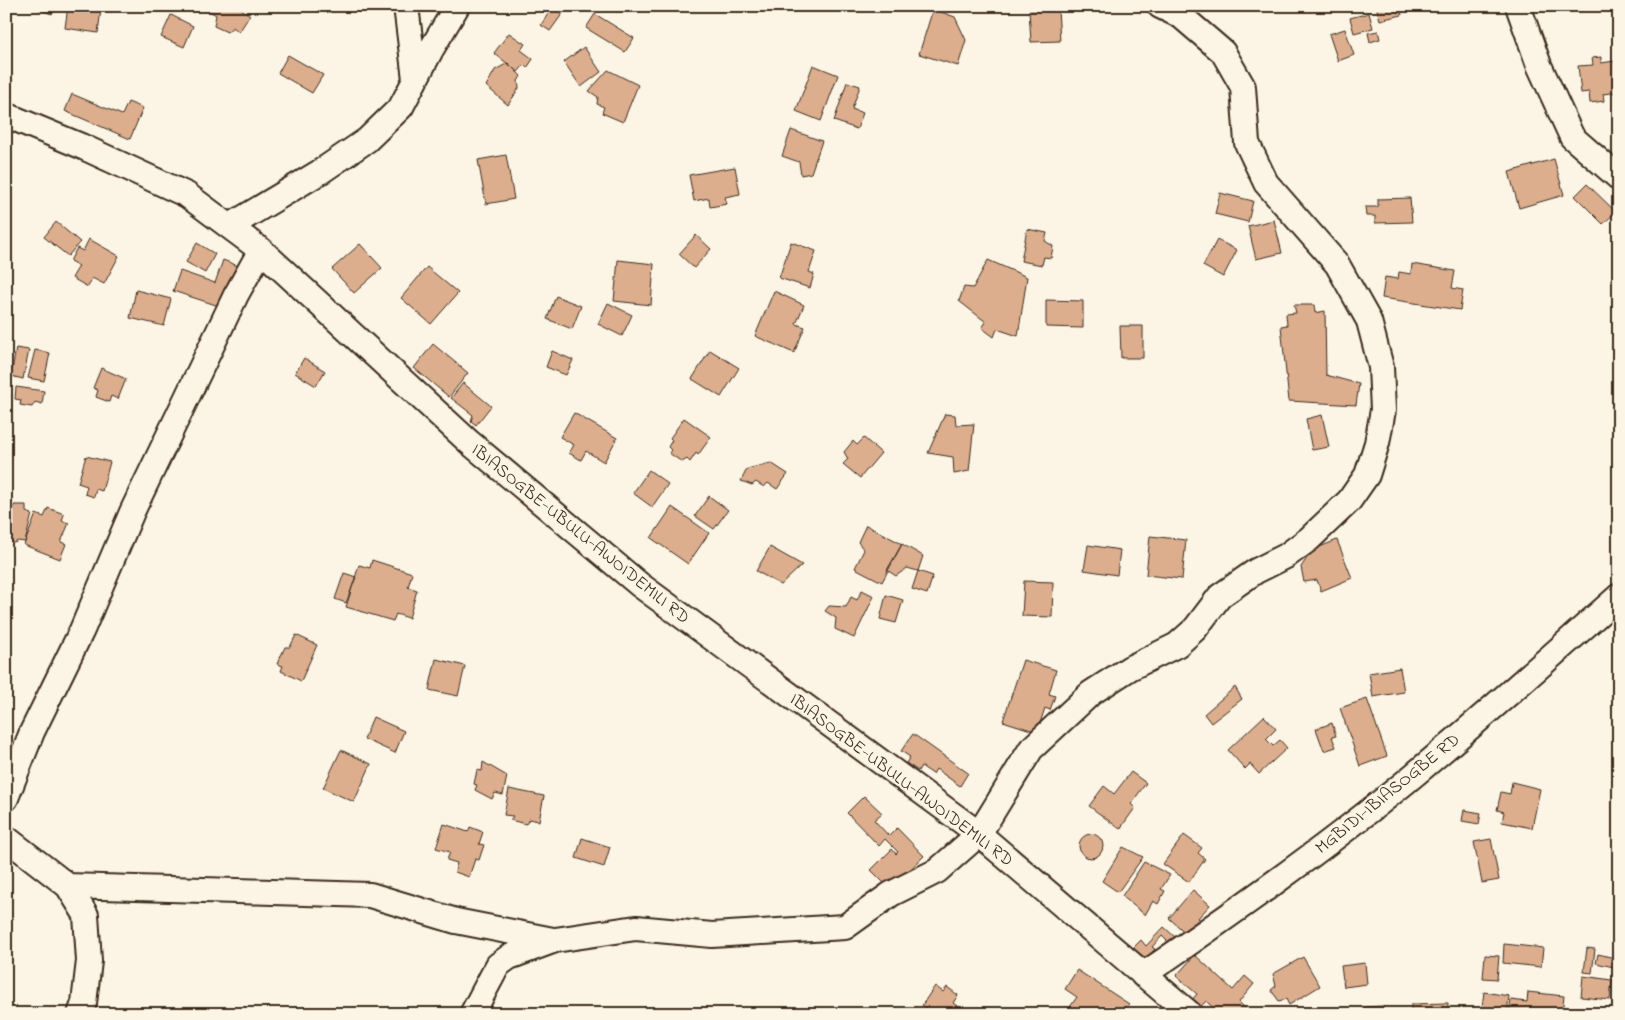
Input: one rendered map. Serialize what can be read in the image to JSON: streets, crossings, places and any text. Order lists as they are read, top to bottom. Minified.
{"streets":{"street":["IBIASOGBE-UBULU-AWOIDEMILI RD","MGBIDI-IBIASOGBE RD"]},"crossings":[["IBIASOGBE-UBULU-AWOIDEMILI RD","MGBIDI-IBIASOGBE RD"]]}
